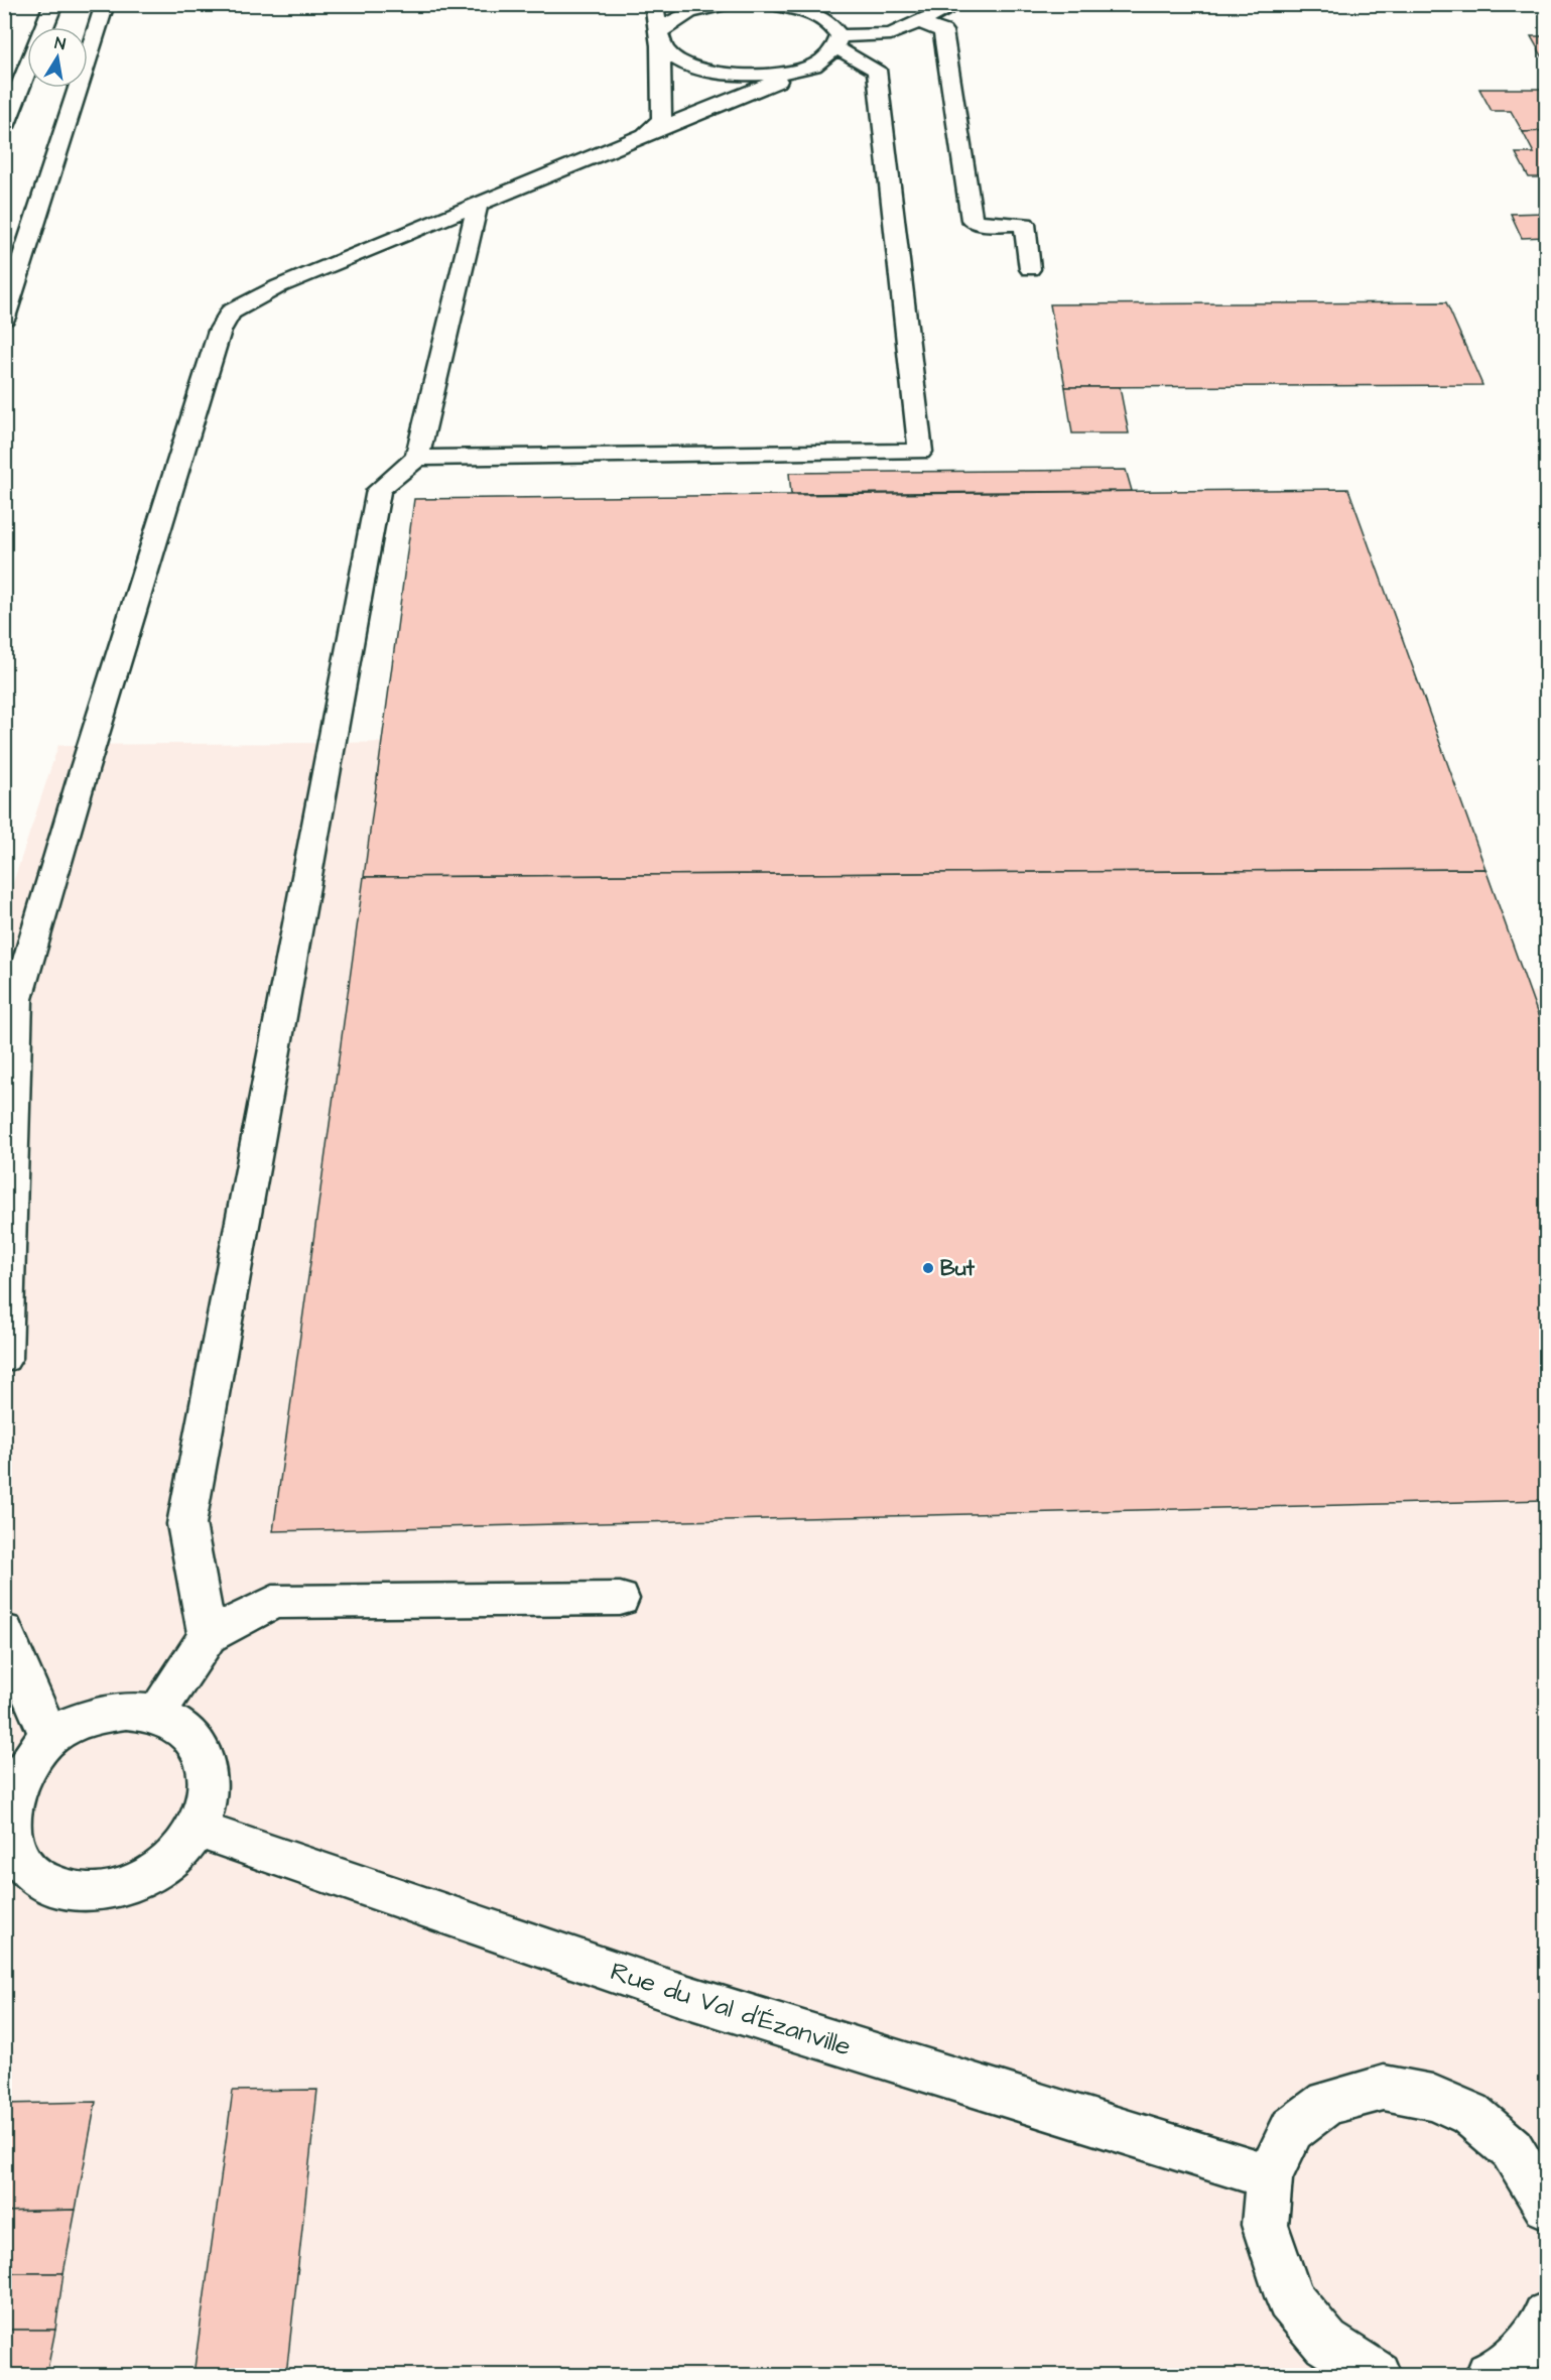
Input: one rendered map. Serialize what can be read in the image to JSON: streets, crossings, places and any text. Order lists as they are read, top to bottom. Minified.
{"streets":{"main road":["Rue du Val d'Ézanville"]},"places":["But"],"north":"top"}
